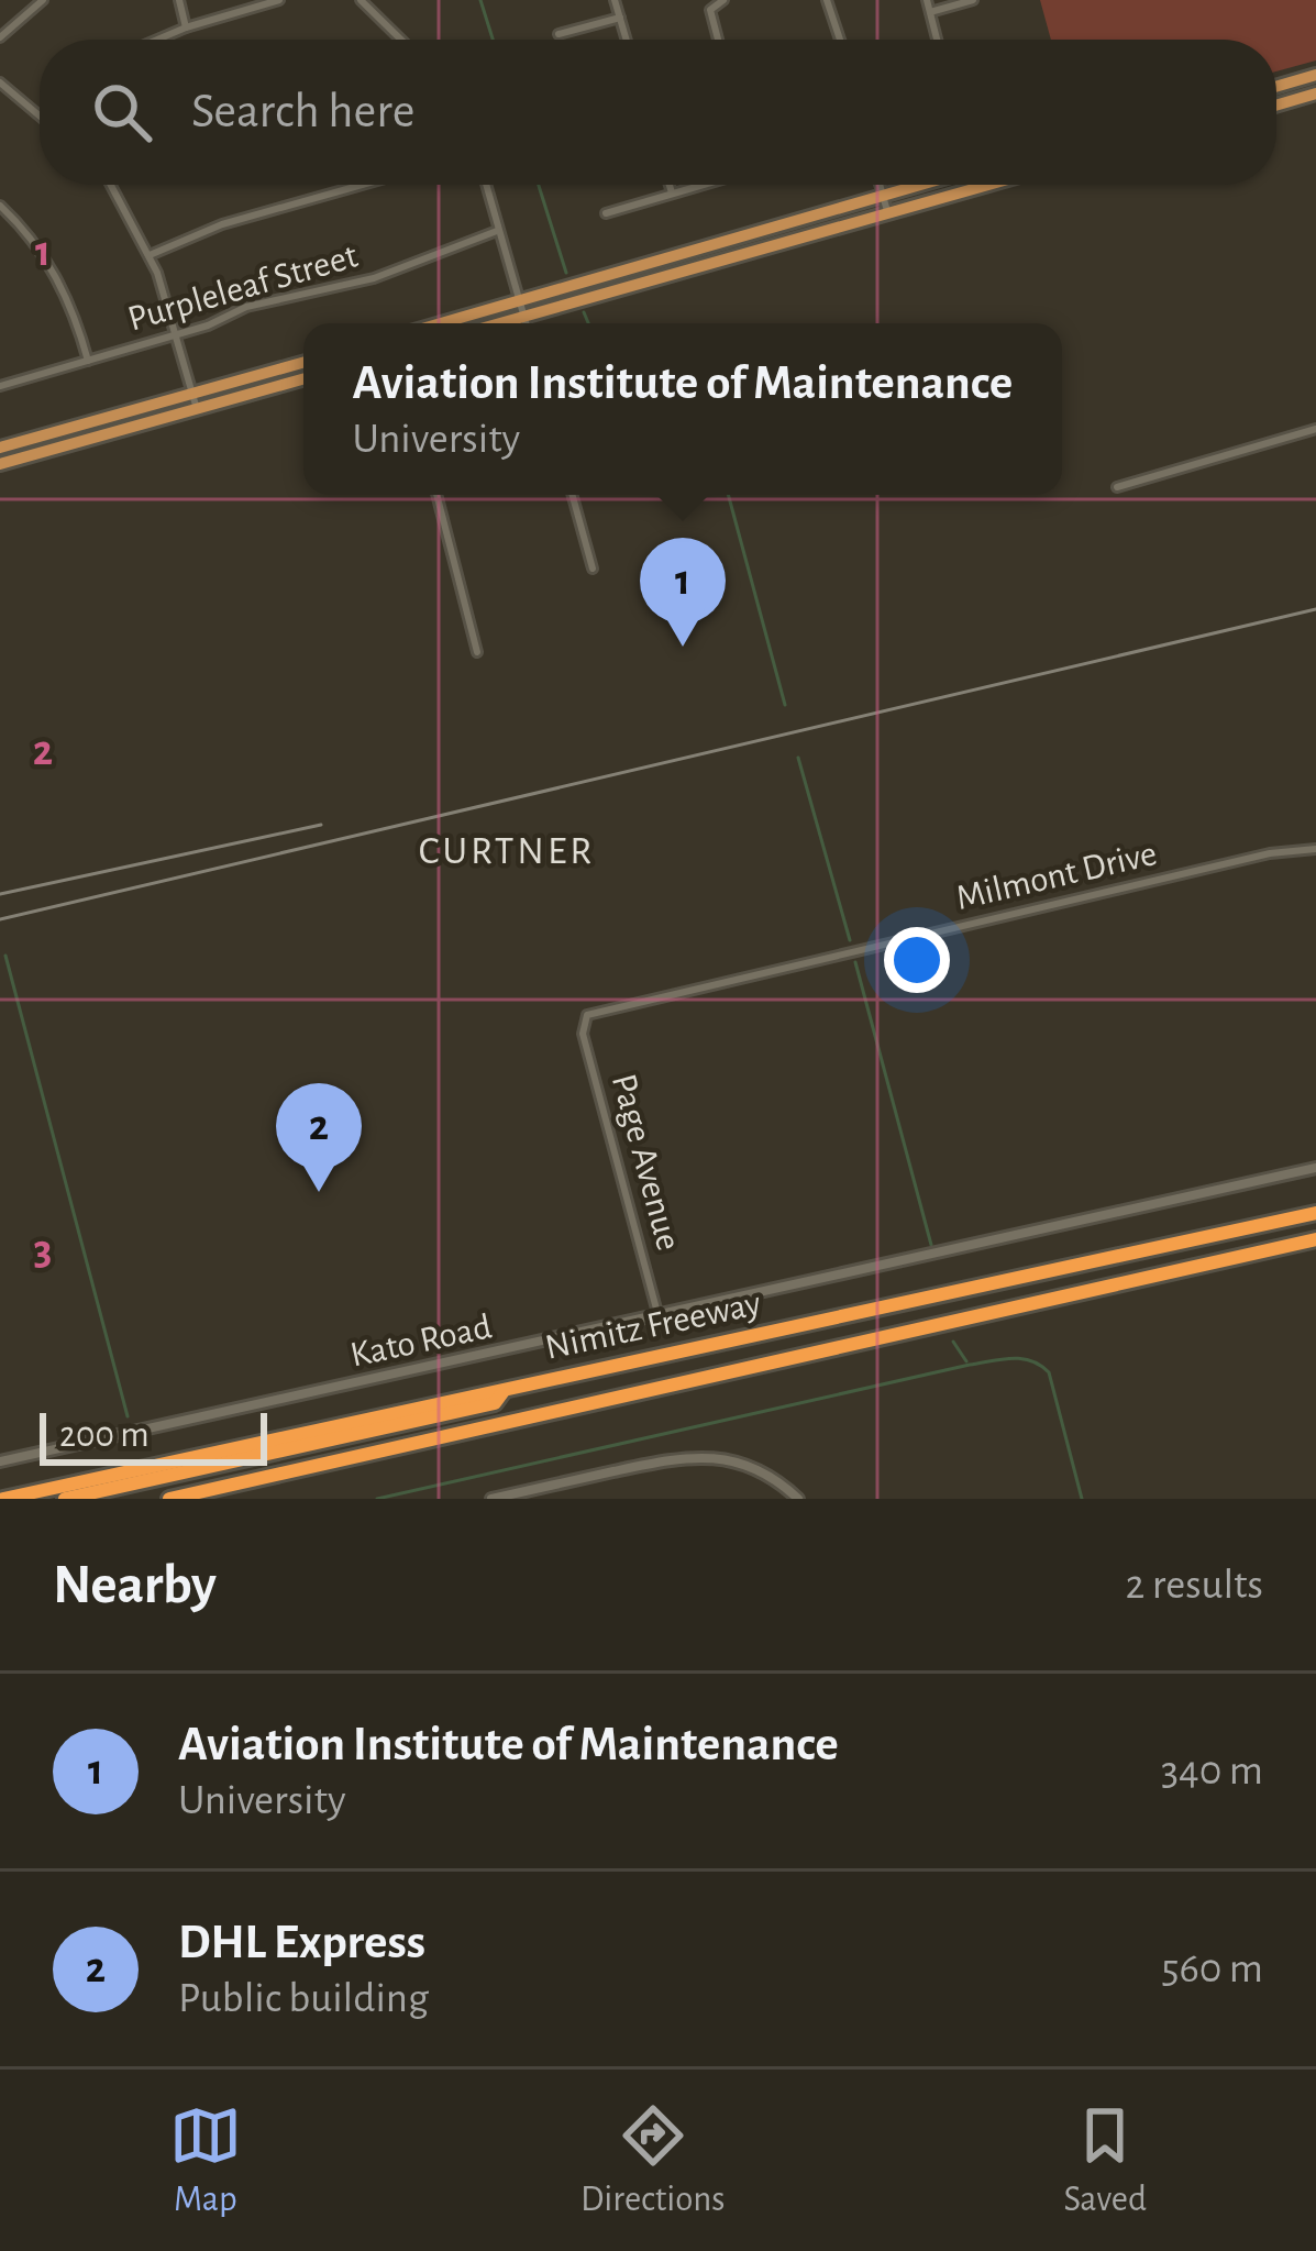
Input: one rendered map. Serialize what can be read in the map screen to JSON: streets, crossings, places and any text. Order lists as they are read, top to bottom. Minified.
{"streets":{"highway":["Nimitz Freeway"],"street":["Purpleleaf Street","Milmont Drive","Page Avenue","Kato Road"]},"crossings":[["Milmont Drive","Page Avenue"],["Page Avenue","Kato Road"]],"districts":["CURTNER"],"scale_bar":"200 m","page":{"search":"Search here","popup":["Aviation Institute of Maintenance","University"],"pins":["1","2"],"scale":"200 m","heading":["Nearby","2 results"],"list":[{"mark":"1","name":"Aviation Institute of Maintenance","note":"University","value":"340 m"},{"mark":"2","name":"DHL Express","note":"Public building","value":"560 m"}],"nav":["Map","Directions","Saved"]},"grid":{"rows":["1","2","3"]}}
